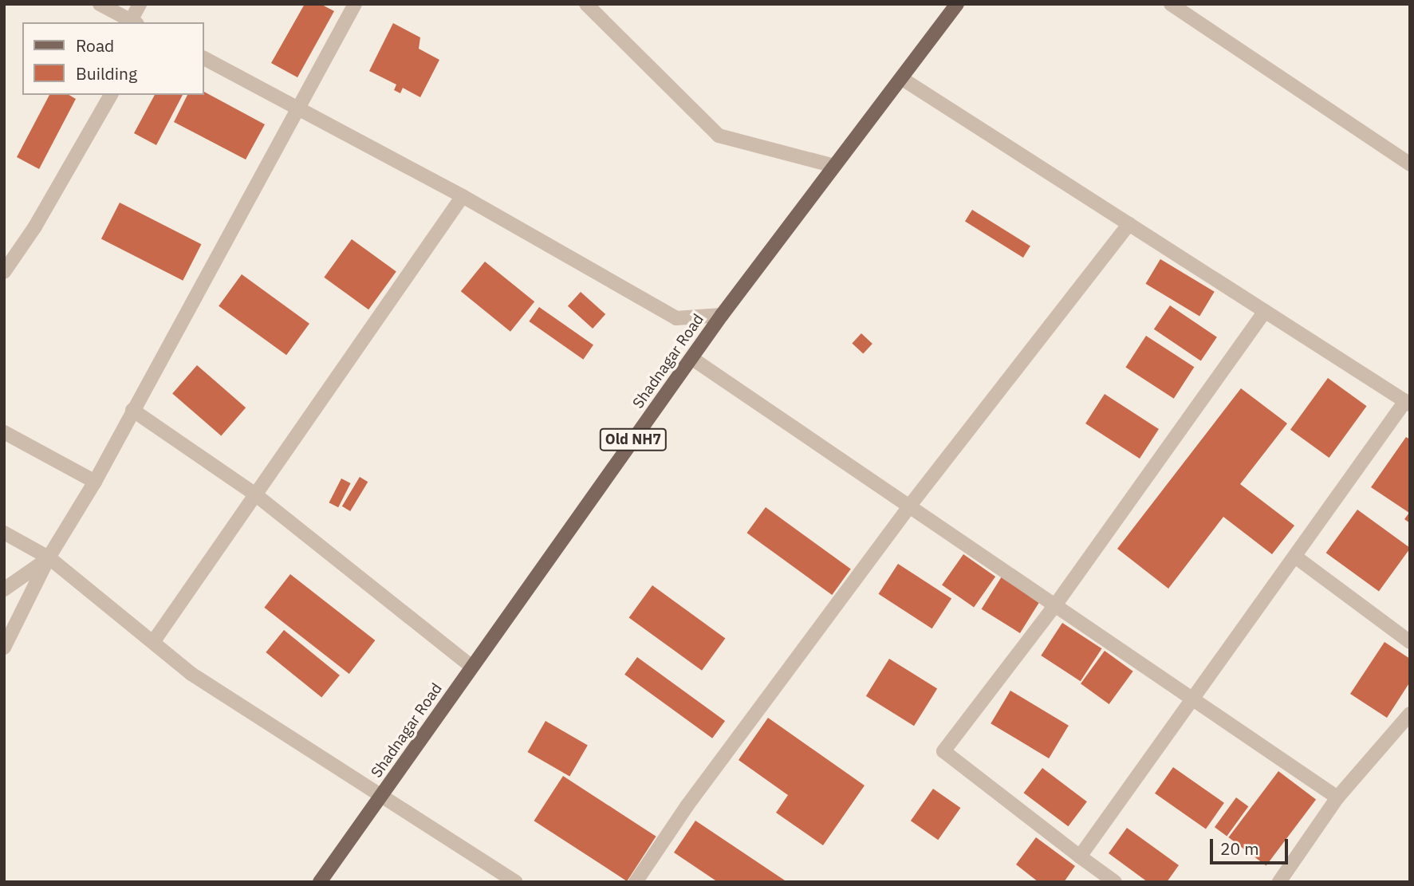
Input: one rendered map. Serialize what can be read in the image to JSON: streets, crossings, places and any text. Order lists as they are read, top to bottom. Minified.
{"streets":{"main road":["Shadnagar Road","Old NH7"]},"legend":["Road","Building"],"scale_bar":"20 m"}
